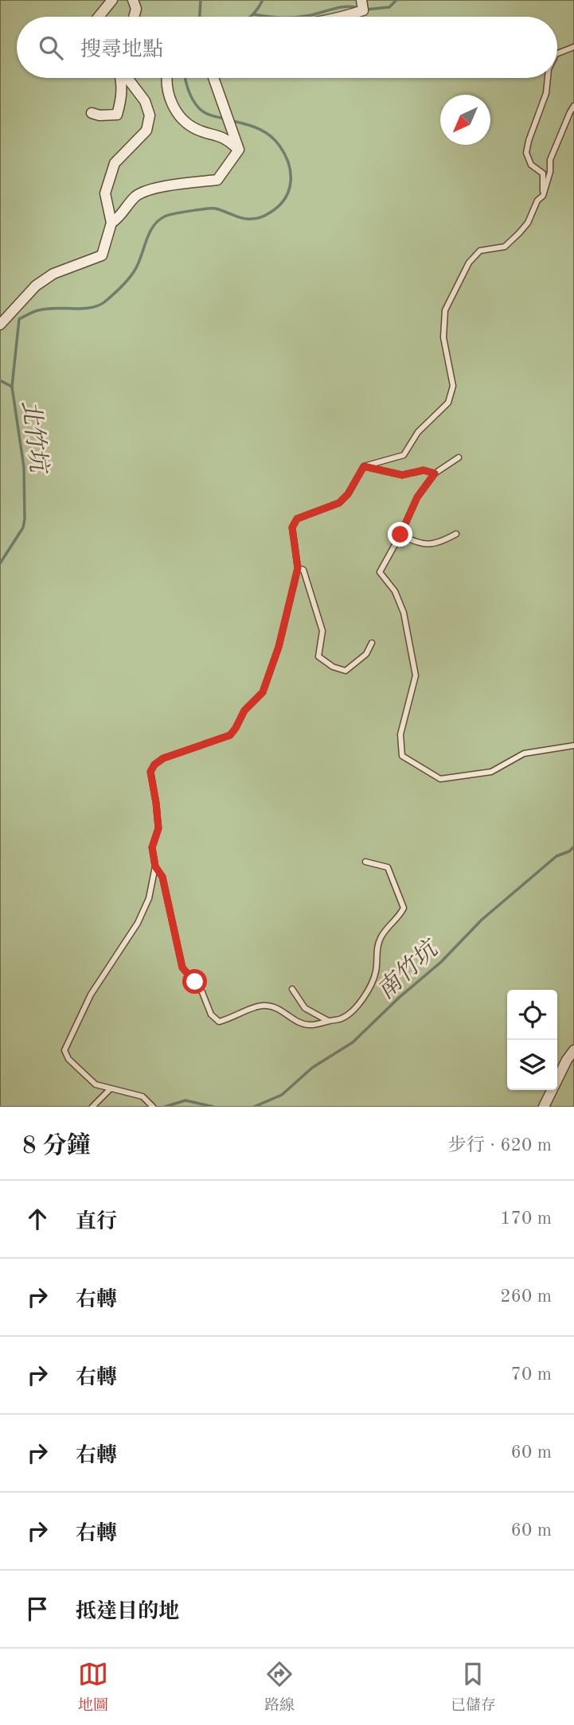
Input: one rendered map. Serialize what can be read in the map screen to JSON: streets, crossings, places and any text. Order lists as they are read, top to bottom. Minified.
{"water":["北竹坑","南竹坑"],"north":"bottom left","page":{"search":"搜尋地點","heading":["8 分鐘","步行 · 620 m"],"list":[["直行","170 m"],["右轉","260 m"],["右轉","70 m"],["右轉","60 m"],["右轉","60 m"],"抵達目的地"],"nav":["地圖","路線","已儲存"]}}
